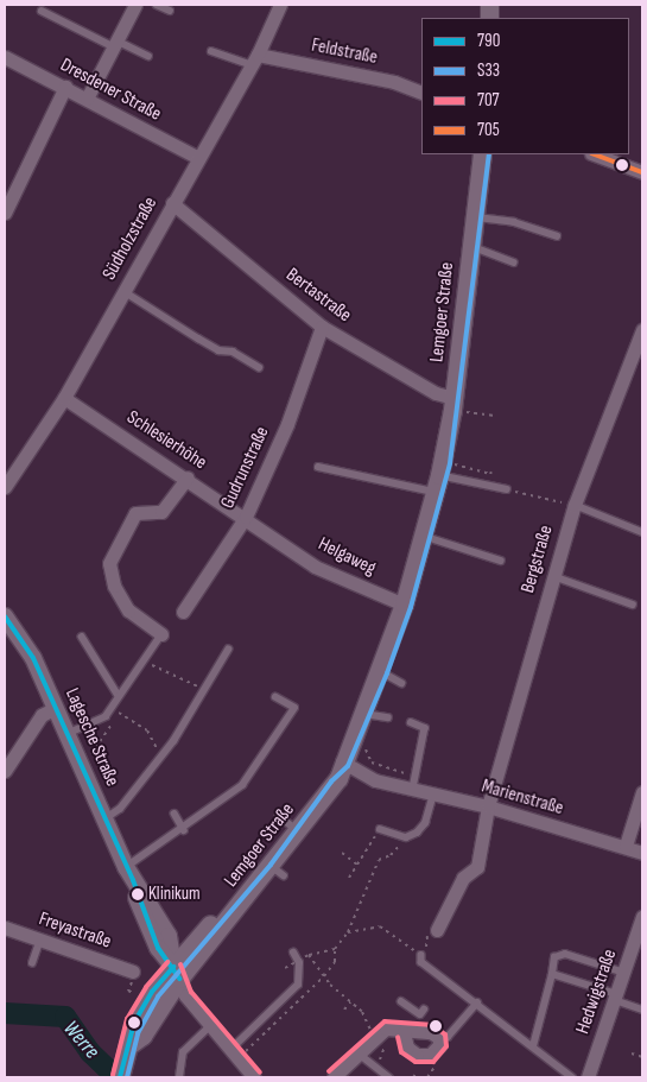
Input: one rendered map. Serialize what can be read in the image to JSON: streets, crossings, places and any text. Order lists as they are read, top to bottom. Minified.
{"streets":{"main road":["Lemgoer Straße"],"street":["Feldstraße","Dresdener Straße","Südholzstraße","Bertastraße","Schlesierhöhe","Gudrunstraße","Helgaweg","Bergstraße","Lagesche Straße","Marienstraße","Freyastraße","Hedwigstraße"]},"crossings":[["Feldstraße","Südholzstraße"],["Dresdener Straße","Südholzstraße"],["Südholzstraße","Bertastraße"],["Südholzstraße","Schlesierhöhe"],["Bertastraße","Lemgoer Straße"],["Bertastraße","Gudrunstraße"],["Lemgoer Straße","Helgaweg"],["Lemgoer Straße","Lagesche Straße"],["Lemgoer Straße","Marienstraße"],["Schlesierhöhe","Gudrunstraße"],["Schlesierhöhe","Helgaweg"],["Gudrunstraße","Helgaweg"],["Bergstraße","Marienstraße"]],"water":["Werre"],"places":["Klinikum"],"lines":["transit line S33","transit line 705","transit line 790","transit line 707"],"legend":["790","S33","707","705"]}
